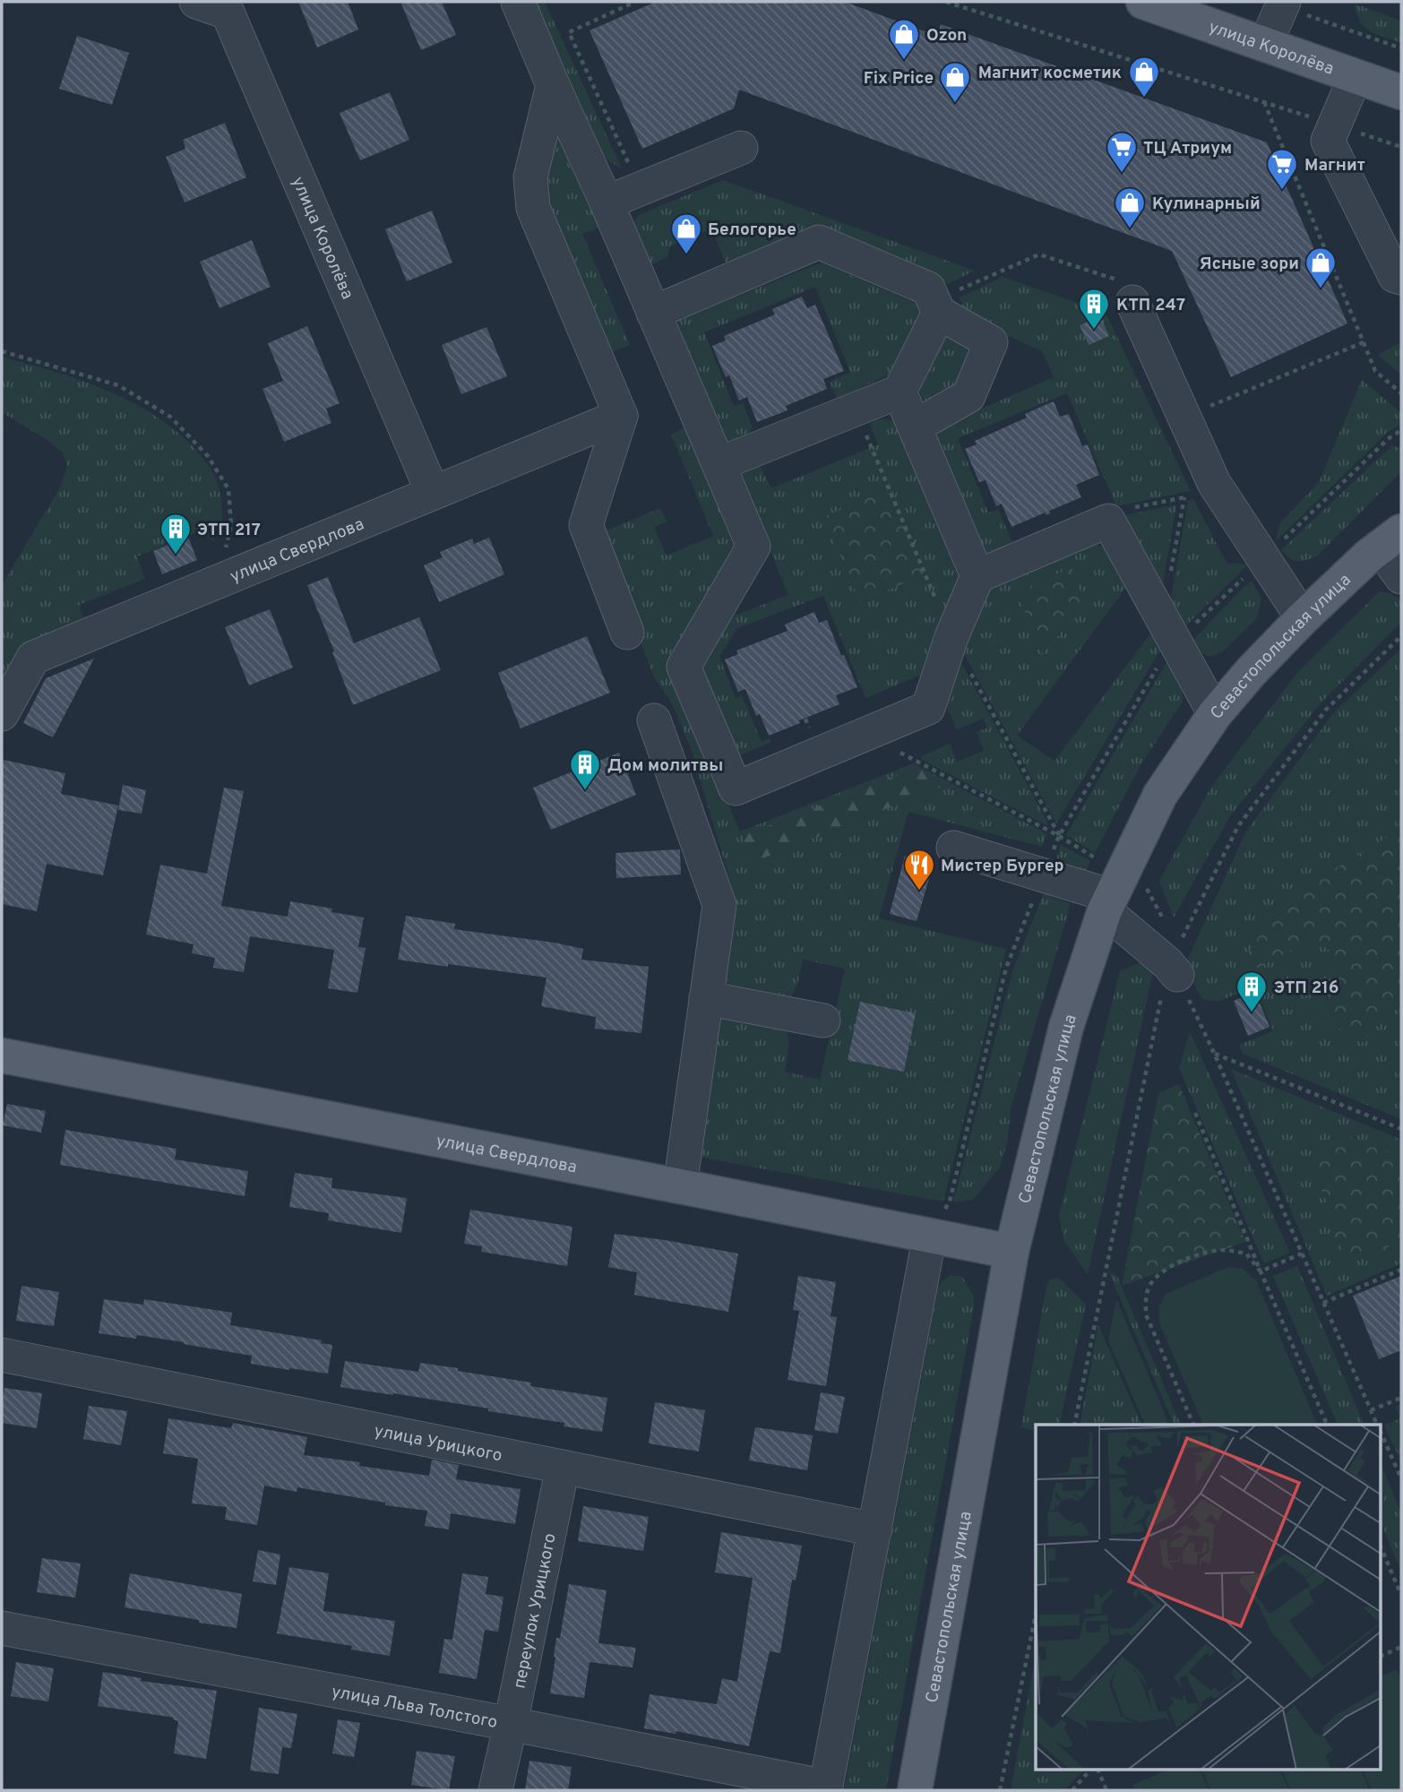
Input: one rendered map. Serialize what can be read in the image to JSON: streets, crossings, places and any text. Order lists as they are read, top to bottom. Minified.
{"streets":{"main road":["улица Королёва","улица Свердлова","Севастопольская улица"],"street":["улица Урицкого","переулок Урицкого","улица Льва Толстого"]},"crossings":[["улица Королёва","улица Свердлова"],["улица Свердлова","Севастопольская улица"],["улица Урицкого","переулок Урицкого"],["переулок Урицкого","улица Льва Толстого"]],"places":{"shop":["Ozon","Магнит косметик","Fix Price","Кулинарный","Белогорье","Ясные зори"],"supermarket":["ТЦ Атриум","Магнит"],"building":["КТП 247","ЭТП 217","Дом молитвы","ЭТП 216"],"restaurant":["Мистер Бургер"]}}
